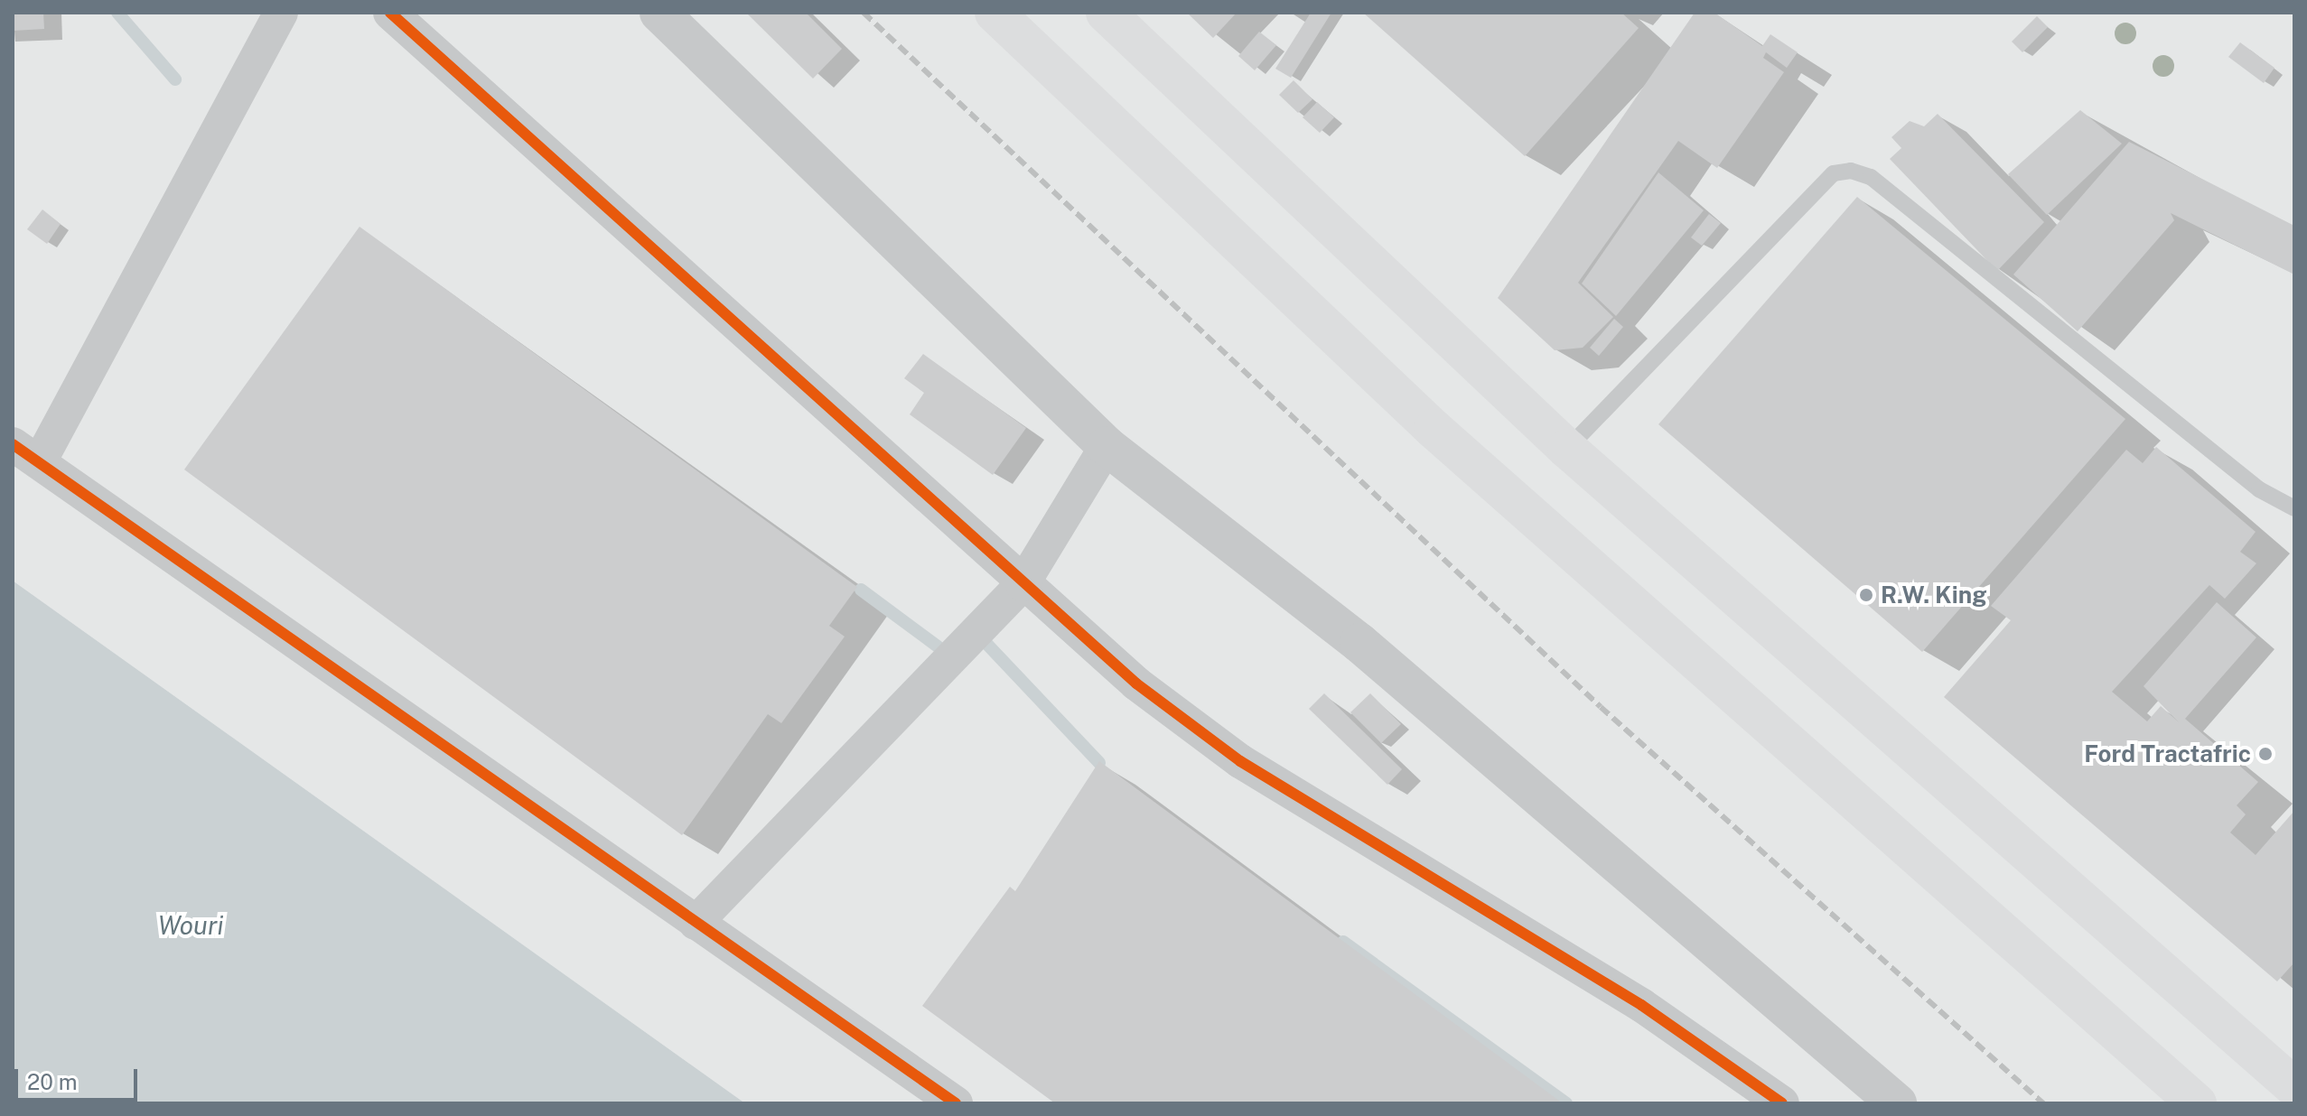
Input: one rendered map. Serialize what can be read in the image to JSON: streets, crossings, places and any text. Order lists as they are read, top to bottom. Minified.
{"water":["Wouri"],"places":["R.W. King","Ford Tractafric"],"scale_bar":"20 m"}
